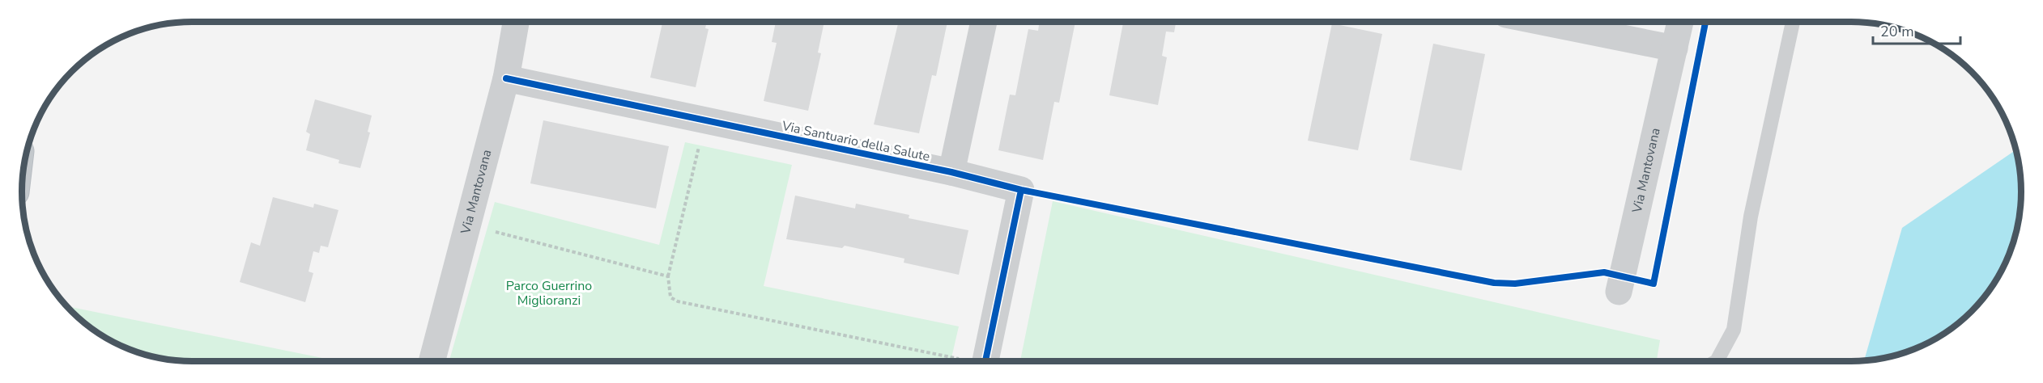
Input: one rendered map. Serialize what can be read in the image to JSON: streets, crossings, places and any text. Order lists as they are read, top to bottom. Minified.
{"streets":{"street":["Via Santuario della Salute","Via Mantovana"]},"crossings":[["Via Santuario della Salute","Via Mantovana"]],"parks":["Parco Guerrino Miglioranzi"],"scale_bar":"20 m"}
